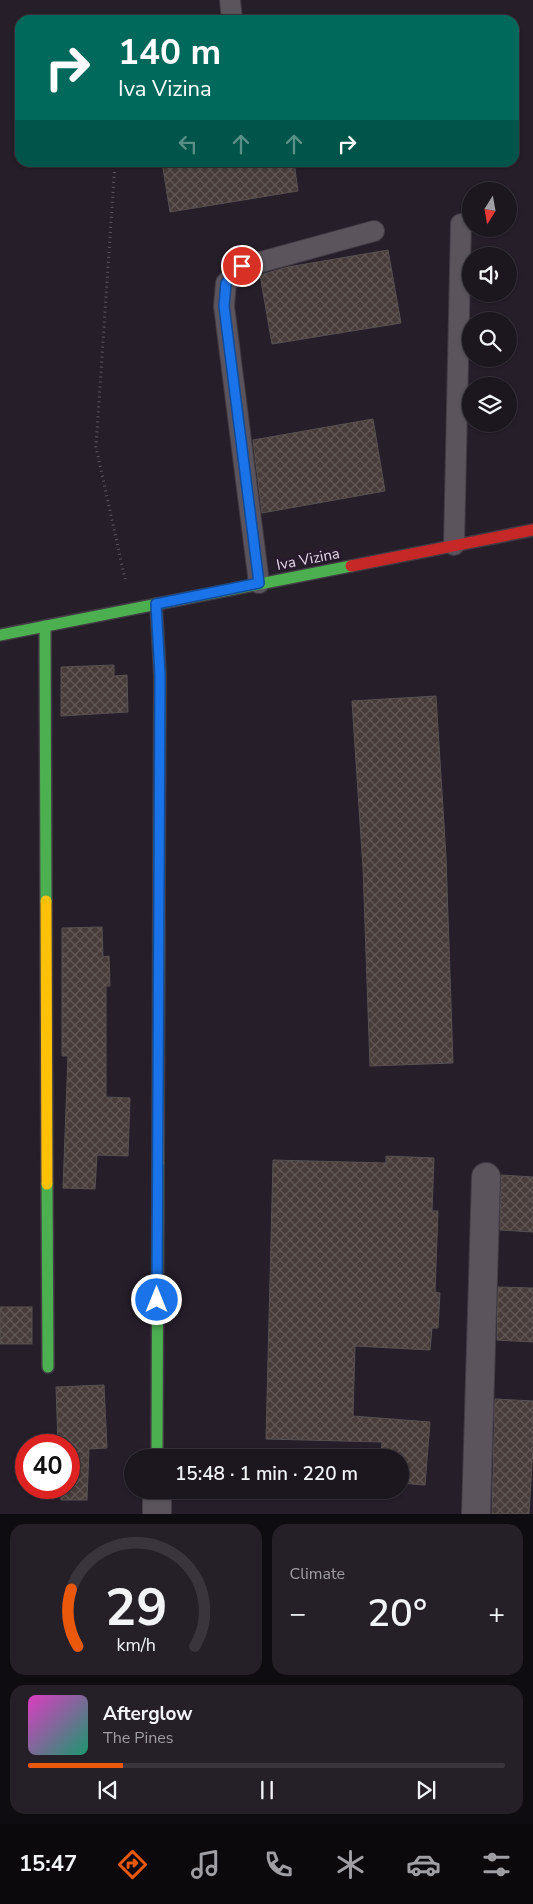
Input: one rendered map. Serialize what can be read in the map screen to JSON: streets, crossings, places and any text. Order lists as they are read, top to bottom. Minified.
{"streets":{"street":["Iva Vizina"]},"north":"bottom","page":{"turn":["140 m","Iva Vizina"],"limit":"40","trip":"15:48 · 1 min · 220 m","tile":"Climate","heat":["−","20°","+"],"song":["Afterglow","The Pines"],"tabs":"15:47","gauge":["29","km/h"]}}
